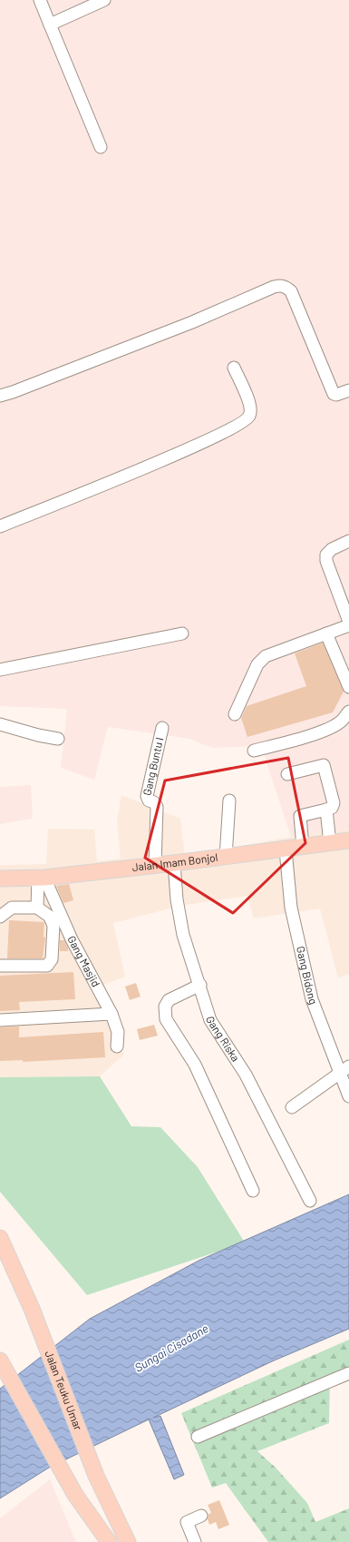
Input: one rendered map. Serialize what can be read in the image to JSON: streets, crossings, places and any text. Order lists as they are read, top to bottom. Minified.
{"streets":{"main road":["Jalan Imam Bonjol","Jalan Teuku Umar"],"street":["Gang Buntu I","Gang Masjid","Gang Bidong","Gang Riska"]},"crossings":[["Gang Buntu I","Jalan Imam Bonjol"],["Jalan Imam Bonjol","Gang Masjid"],["Jalan Imam Bonjol","Gang Bidong"],["Jalan Imam Bonjol","Gang Riska"]],"water":["Sungai Cisadane"]}
